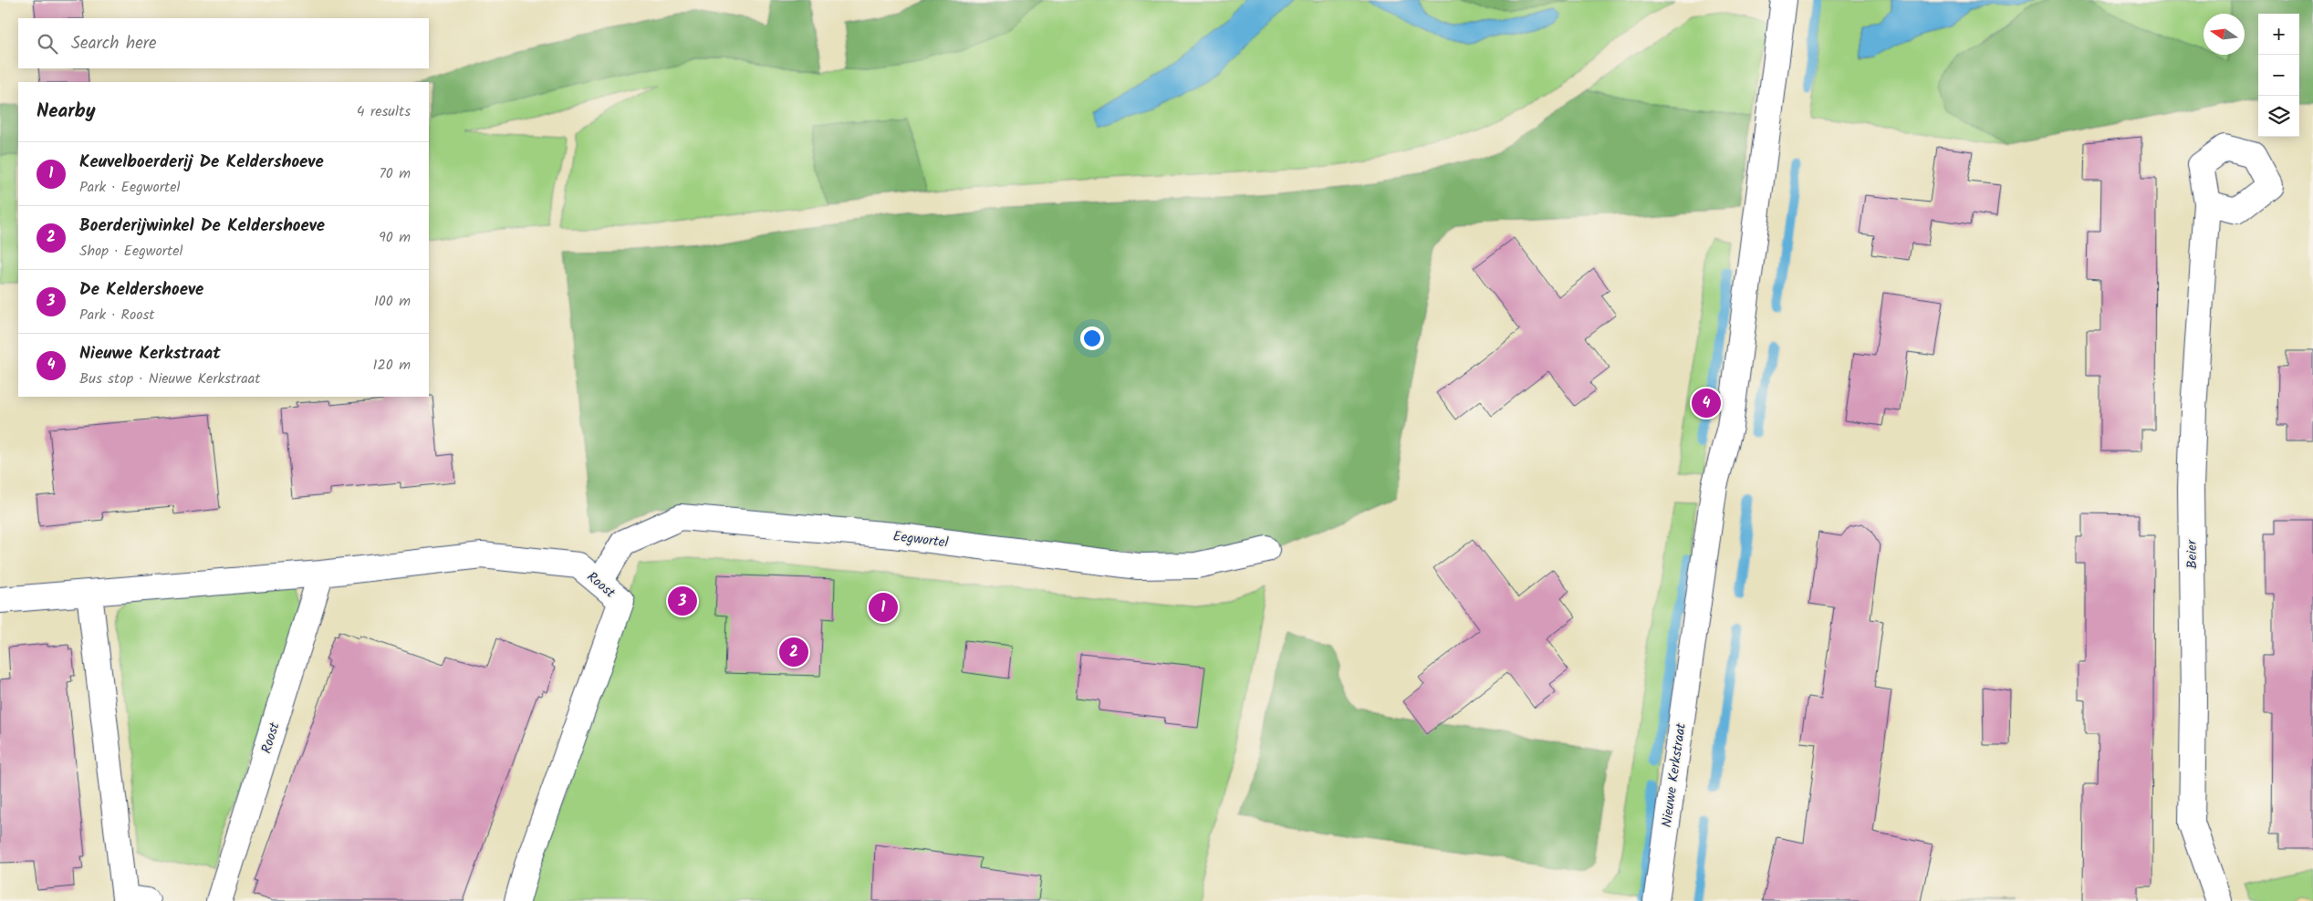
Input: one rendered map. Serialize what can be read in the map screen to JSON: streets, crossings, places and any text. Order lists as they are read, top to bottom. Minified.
{"streets":{"street":["Eegwortel","Beier","Roost","Nieuwe Kerkstraat"]},"crossings":[["Eegwortel","Roost"]],"north":"left","page":{"map_buttons":["+","−"],"search":"Search here","heading":["Nearby","4 results"],"list":[{"mark":"1","name":"Keuvelboerderij De Keldershoeve","note":"Park · Eegwortel","value":"70 m"},{"mark":"2","name":"Boerderijwinkel De Keldershoeve","note":"Shop · Eegwortel","value":"90 m"},{"mark":"3","name":"De Keldershoeve","note":"Park · Roost","value":"100 m"},{"mark":"4","name":"Nieuwe Kerkstraat","note":"Bus stop · Nieuwe Kerkstraat","value":"120 m"}],"pins":["4","3","1","2"]}}
